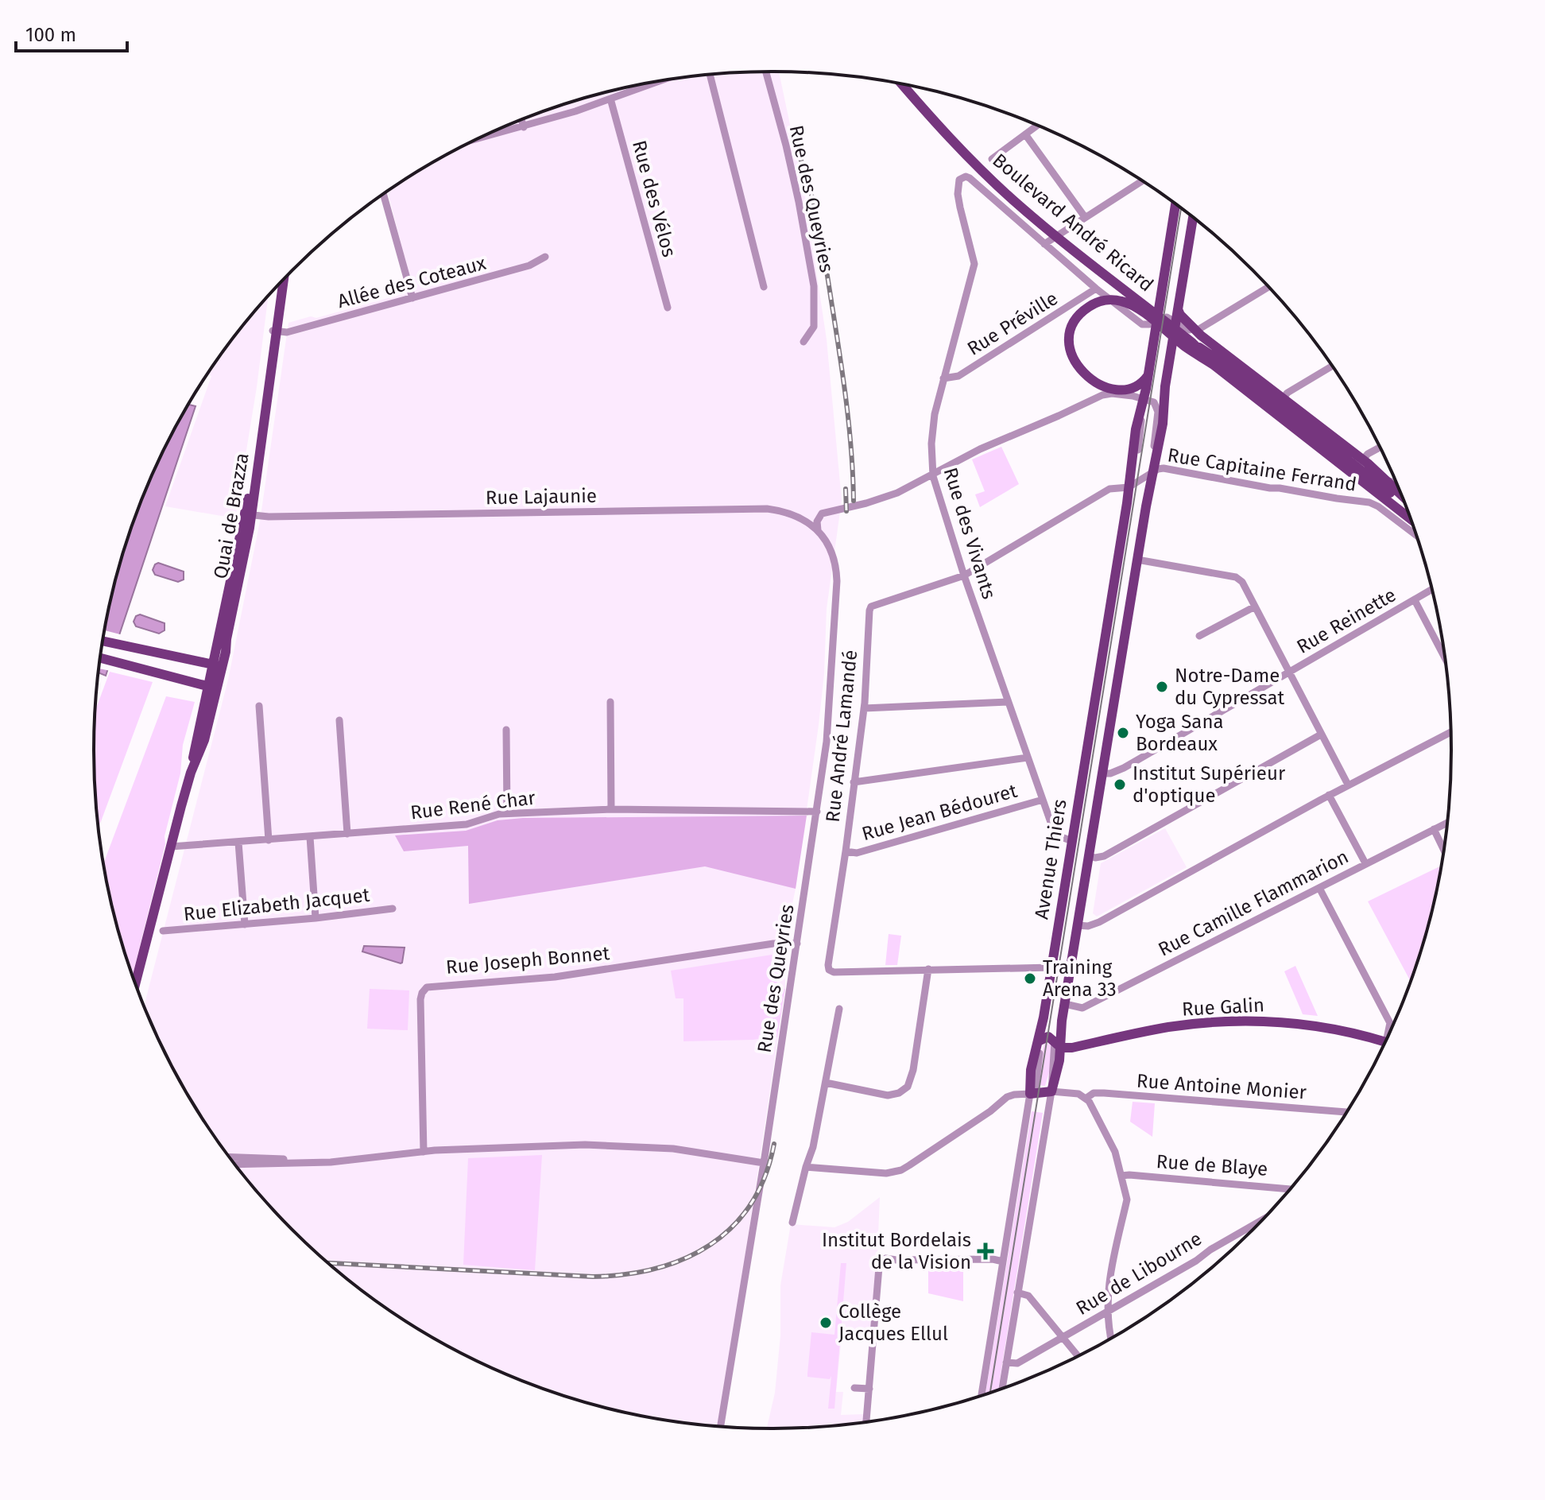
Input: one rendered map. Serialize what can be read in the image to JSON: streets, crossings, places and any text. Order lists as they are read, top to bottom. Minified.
{"streets":{"main road":["Boulevard André Ricard","Quai de Brazza","Avenue Thiers","Rue Galin"],"street":["Rue des Vélos","Rue des Queyries","Allée des Coteaux","Rue Préville","Rue Capitaine Ferrand","Rue Lajaunie","Rue des Vivants","Rue Reinette","Rue André Lamandé","Rue René Char","Rue Jean Bédouret","Rue Camille Flammarion","Rue Elizabeth Jacquet","Rue Joseph Bonnet","Rue Antoine Monier","Rue de Blaye","Rue de Libourne"]},"crossings":[["Rue des Queyries","Rue Lajaunie"],["Rue des Queyries","Rue René Char"],["Rue des Queyries","Rue Joseph Bonnet"],["Allée des Coteaux","Quai de Brazza"],["Rue Préville","Rue des Vivants"],["Rue Capitaine Ferrand","Avenue Thiers"],["Rue Lajaunie","Quai de Brazza"],["Quai de Brazza","Rue René Char"],["Rue des Vivants","Rue André Lamandé"],["Rue des Vivants","Rue Jean Bédouret"],["Rue des Vivants","Avenue Thiers"],["Rue Reinette","Avenue Thiers"],["Rue André Lamandé","Rue Jean Bédouret"],["Avenue Thiers","Rue Camille Flammarion"],["Avenue Thiers","Rue Galin"],["Avenue Thiers","Rue de Libourne"]],"places":{"other":["Notre-Dame du Cypressat","Yoga Sana Bordeaux","Institut Supérieur d'optique","Training Arena 33","Collège Jacques Ellul"],"health":["Institut Bordelais de la Vision"]},"scale_bar":"100 m"}
